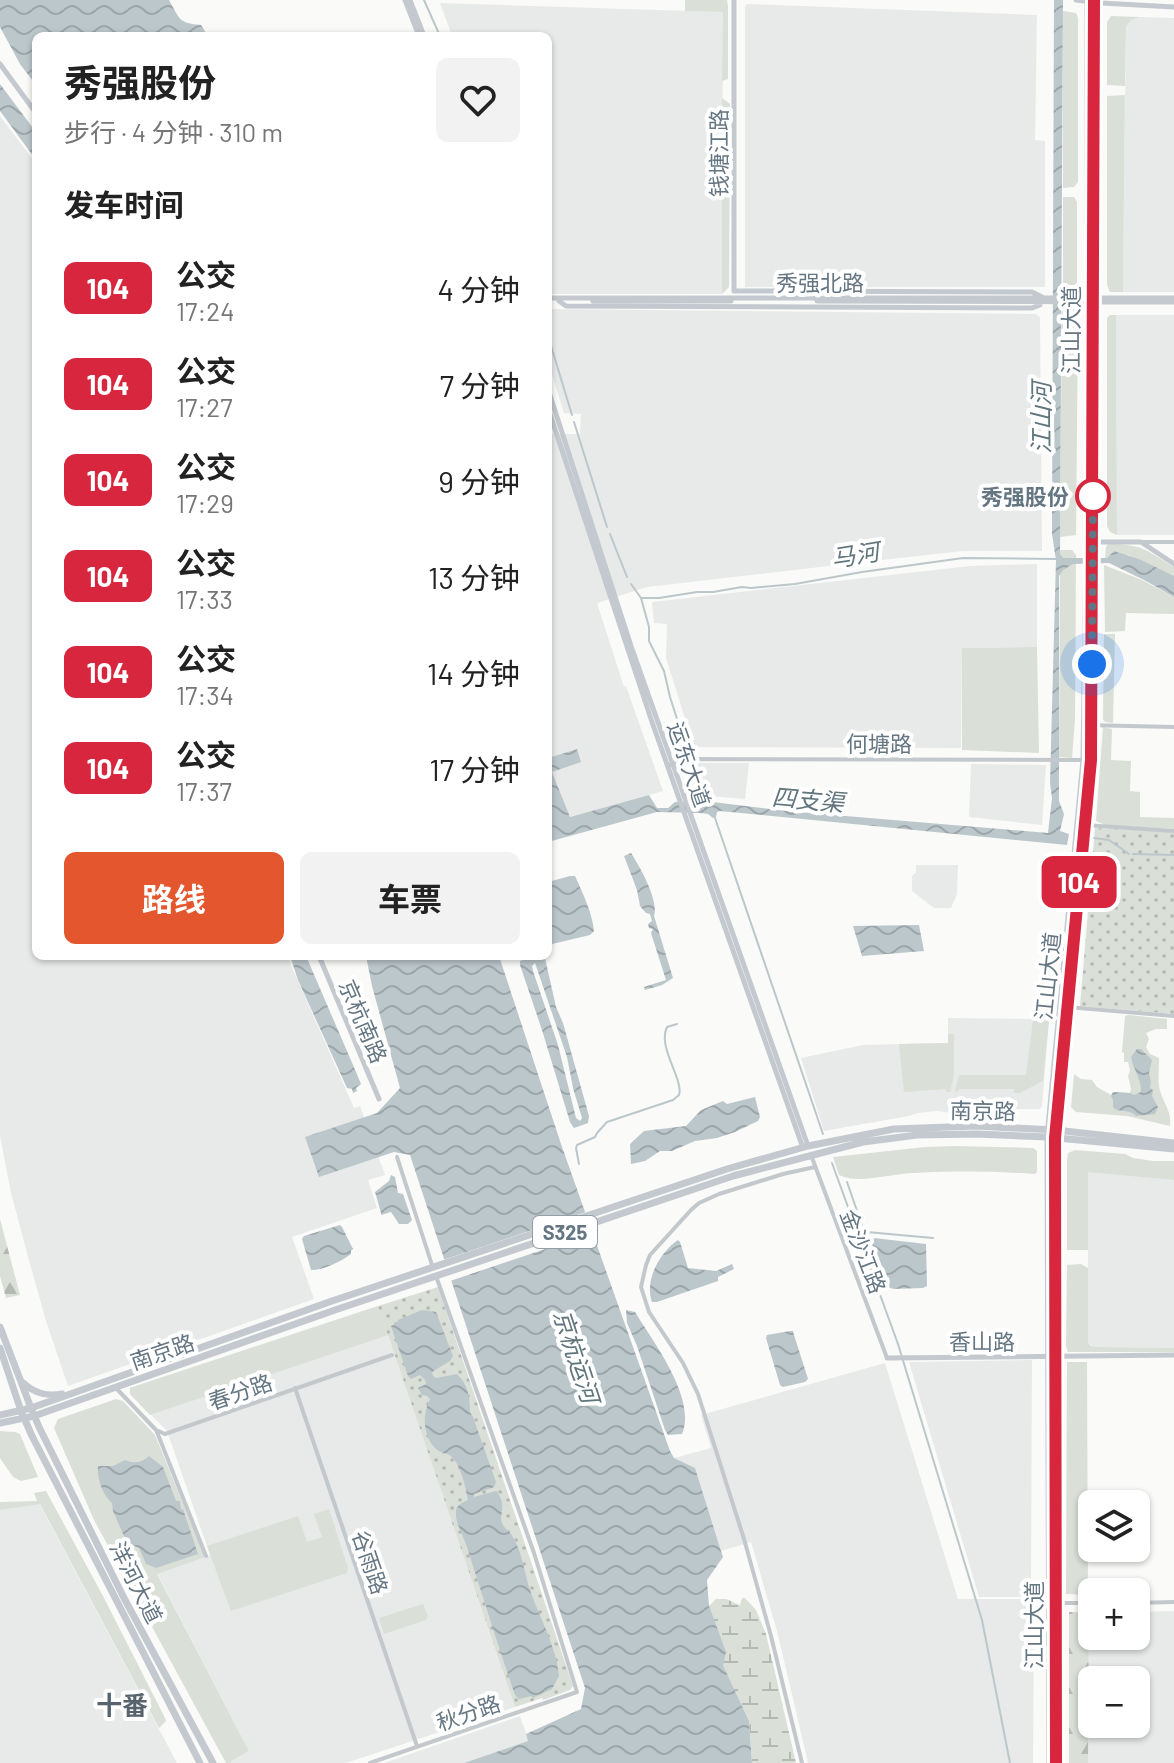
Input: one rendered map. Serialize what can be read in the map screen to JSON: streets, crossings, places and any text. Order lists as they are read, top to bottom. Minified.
{"streets":{"main road":["钱塘江路","秀强北路","江山大道","运东大道","京杭南路","南京路","S325","香山路","洋河大道"],"street":["何塘路","金沙江路","春分路","谷雨路","秋分路"]},"crossings":[["钱塘江路","秀强北路"],["秀强北路","江山大道"],["江山大道","何塘路"],["江山大道","南京路"],["江山大道","香山路"],["何塘路","运东大道"],["运东大道","南京路"],["运东大道","金沙江路"],["南京路","金沙江路"],["南京路","洋河大道"],["金沙江路","香山路"],["春分路","谷雨路"],["谷雨路","秋分路"]],"districts":["十番"],"water":["江山河","马河","四支渠","京杭运河"],"places":["秀强股份"],"lines":["bus line 104"],"page":{"on_map":"104","heading":[["秀强股份","步行 · 4 分钟 · 310 m"],"发车时间"],"list":[{"mark":"104","name":"公交","note":"17:24","value":"4 分钟"},{"mark":"104","name":"公交","note":"17:27","value":"7 分钟"},{"mark":"104","name":"公交","note":"17:29","value":"9 分钟"},{"mark":"104","name":"公交","note":"17:33","value":"13 分钟"},{"mark":"104","name":"公交","note":"17:34","value":"14 分钟"},{"mark":"104","name":"公交","note":"17:37","value":"17 分钟"}],"buttons":["路线","车票"],"map_buttons":["+","−"]}}
